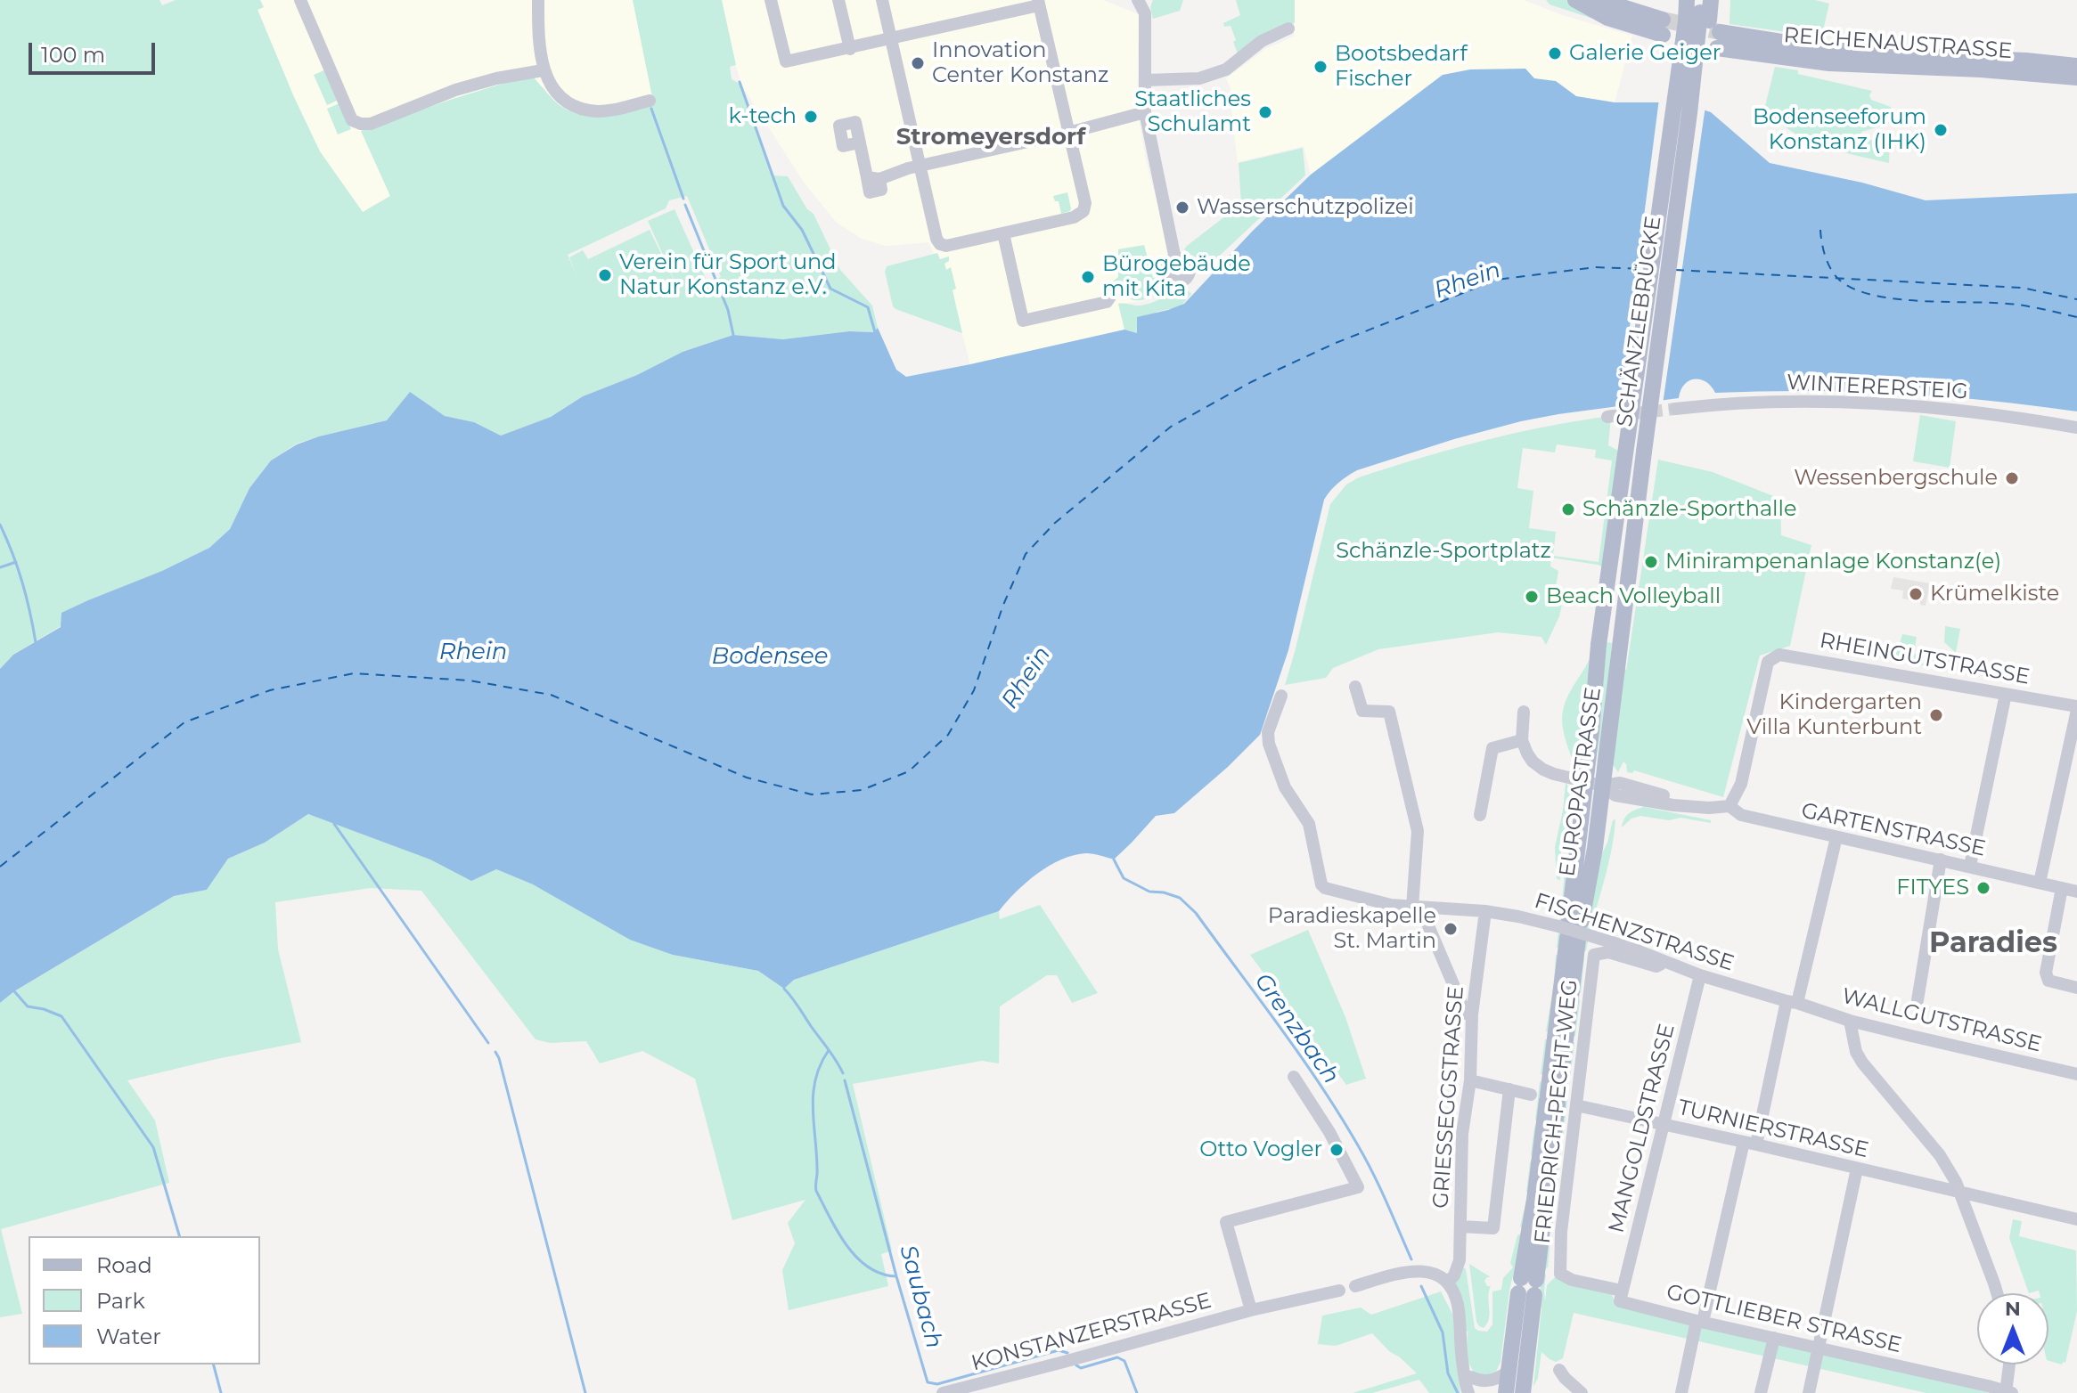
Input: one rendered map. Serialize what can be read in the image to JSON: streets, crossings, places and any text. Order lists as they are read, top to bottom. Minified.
{"streets":{"main road":["REICHENAUSTRASSE","SCHÄNZLEBRÜCKE","EUROPASTRASSE"],"street":["WINTERERSTEIG","RHEINGUTSTRASSE","GARTENSTRASSE","FISCHENZSTRASSE","WALLGUTSTRASSE","GRIESSEGGSTRASSE","FRIEDRICH-PECHT-WEG","MANGOLDSTRASSE","TURNIERSTRASSE","GOTTLIEBER STRASSE","KONSTANZERSTRASSE"]},"crossings":[["SCHÄNZLEBRÜCKE","EUROPASTRASSE"],["RHEINGUTSTRASSE","GARTENSTRASSE"],["EUROPASTRASSE","GARTENSTRASSE"],["FISCHENZSTRASSE","WALLGUTSTRASSE"],["FISCHENZSTRASSE","GRIESSEGGSTRASSE"],["FISCHENZSTRASSE","FRIEDRICH-PECHT-WEG"],["FISCHENZSTRASSE","MANGOLDSTRASSE"],["FRIEDRICH-PECHT-WEG","TURNIERSTRASSE"],["FRIEDRICH-PECHT-WEG","GOTTLIEBER STRASSE"],["MANGOLDSTRASSE","TURNIERSTRASSE"],["MANGOLDSTRASSE","GOTTLIEBER STRASSE"]],"districts":["Stromeyersdorf","Paradies"],"water":["Rhein","Bodensee","Grenzbach","Saubach"],"parks":["Schänzle-Sportplatz"],"places":["Galerie Geiger","Innovation Center Konstanz","Bootsbedarf Fischer","Staatliches Schulamt","k-tech","Bodenseeforum Konstanz (IHK)","Wasserschutzpolizei","Verein für Sport und Natur Konstanz e.V.","Bürogebäude mit Kita","Wessenbergschule","Schänzle-Sporthalle","Minirampenanlage Konstanz(e)","Krümelkiste","Beach Volleyball","Kindergarten Villa Kunterbunt","FITYES","Paradieskapelle St. Martin","Otto Vogler"],"legend":["Road","Park","Water"],"scale_bar":"100 m","north":"top"}
